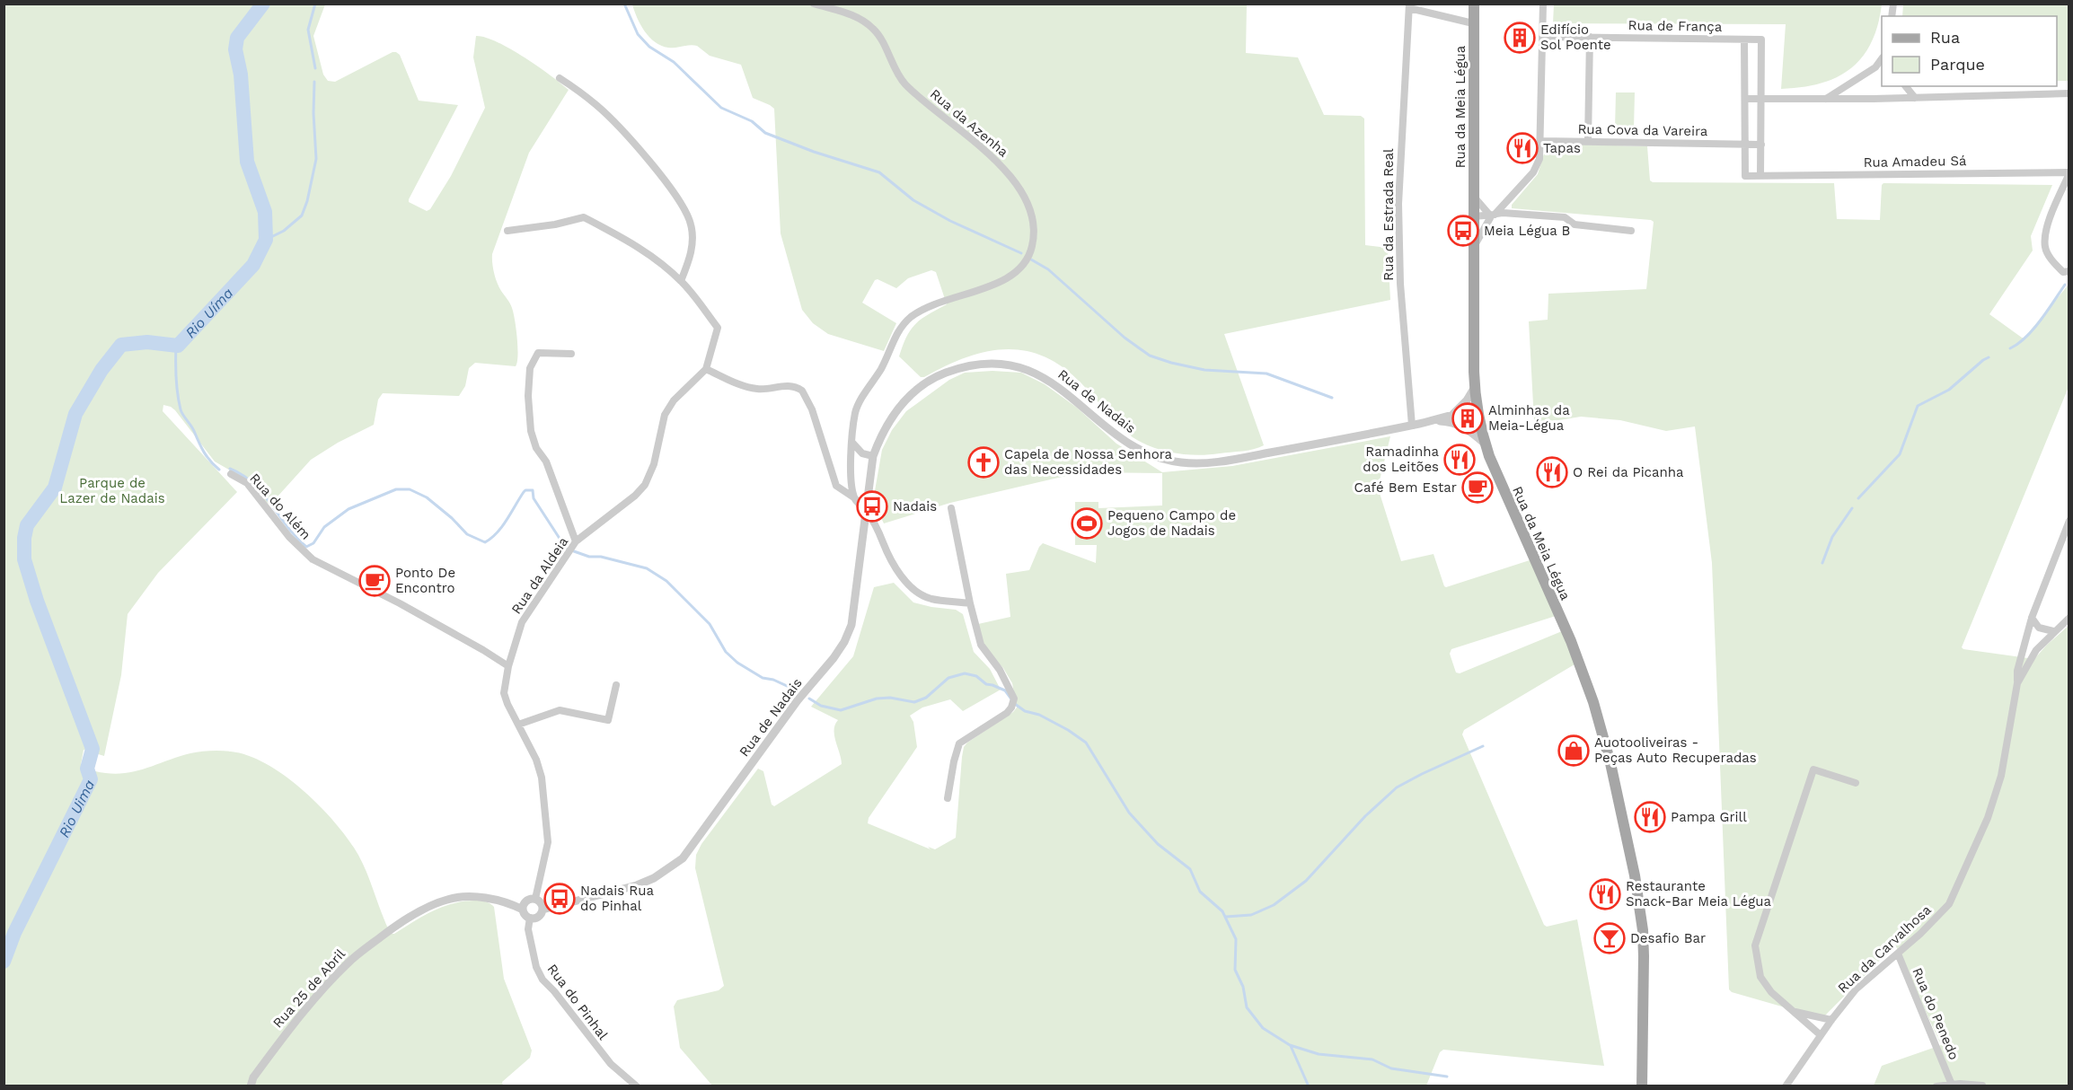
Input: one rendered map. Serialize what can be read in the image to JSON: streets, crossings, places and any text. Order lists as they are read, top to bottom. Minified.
{"streets":{"main road":["Rua da Meia Légua"],"street":["Rua de França","Rua da Azenha","Rua Cova da Vareira","Rua Amadeu Sá","Rua da Estrada Real","Rua de Nadais","Rua do Além","Rua da Aldeia","Rua da Carvalhosa","Rua 25 de Abril","Rua do Pinhal","Rua do Penedo"]},"crossings":[["Rua da Meia Légua","Rua de Nadais"],["Rua da Estrada Real","Rua de Nadais"],["Rua de Nadais","Rua da Aldeia"],["Rua de Nadais","Rua 25 de Abril"],["Rua de Nadais","Rua do Pinhal"],["Rua do Além","Rua da Aldeia"],["Rua da Aldeia","Rua 25 de Abril"],["Rua da Aldeia","Rua do Pinhal"],["Rua da Carvalhosa","Rua do Penedo"],["Rua 25 de Abril","Rua do Pinhal"]],"water":["Rio Uíma","Rio Uima"],"parks":["Parque de Lazer de Nadais"],"places":{"building":["Edifício Sol Poente","Alminhas da Meia-Légua"],"restaurant":["Tapas","Ramadinha dos Leitões","O Rei da Picanha","Pampa Grill","Restaurante Snack-Bar Meia Légua"],"bus stop":["Meia Légua B","Nadais","Nadais Rua do Pinhal"],"church":["Capela de Nossa Senhora das Necessidades"],"cafe":["Café Bem Estar","Ponto De Encontro"],"sports":["Pequeno Campo de Jogos de Nadais"],"shop":["Auotooliveiras - Peças Auto Recuperadas"],"bar":["Desafio Bar"]},"legend":["Rua","Parque"]}
